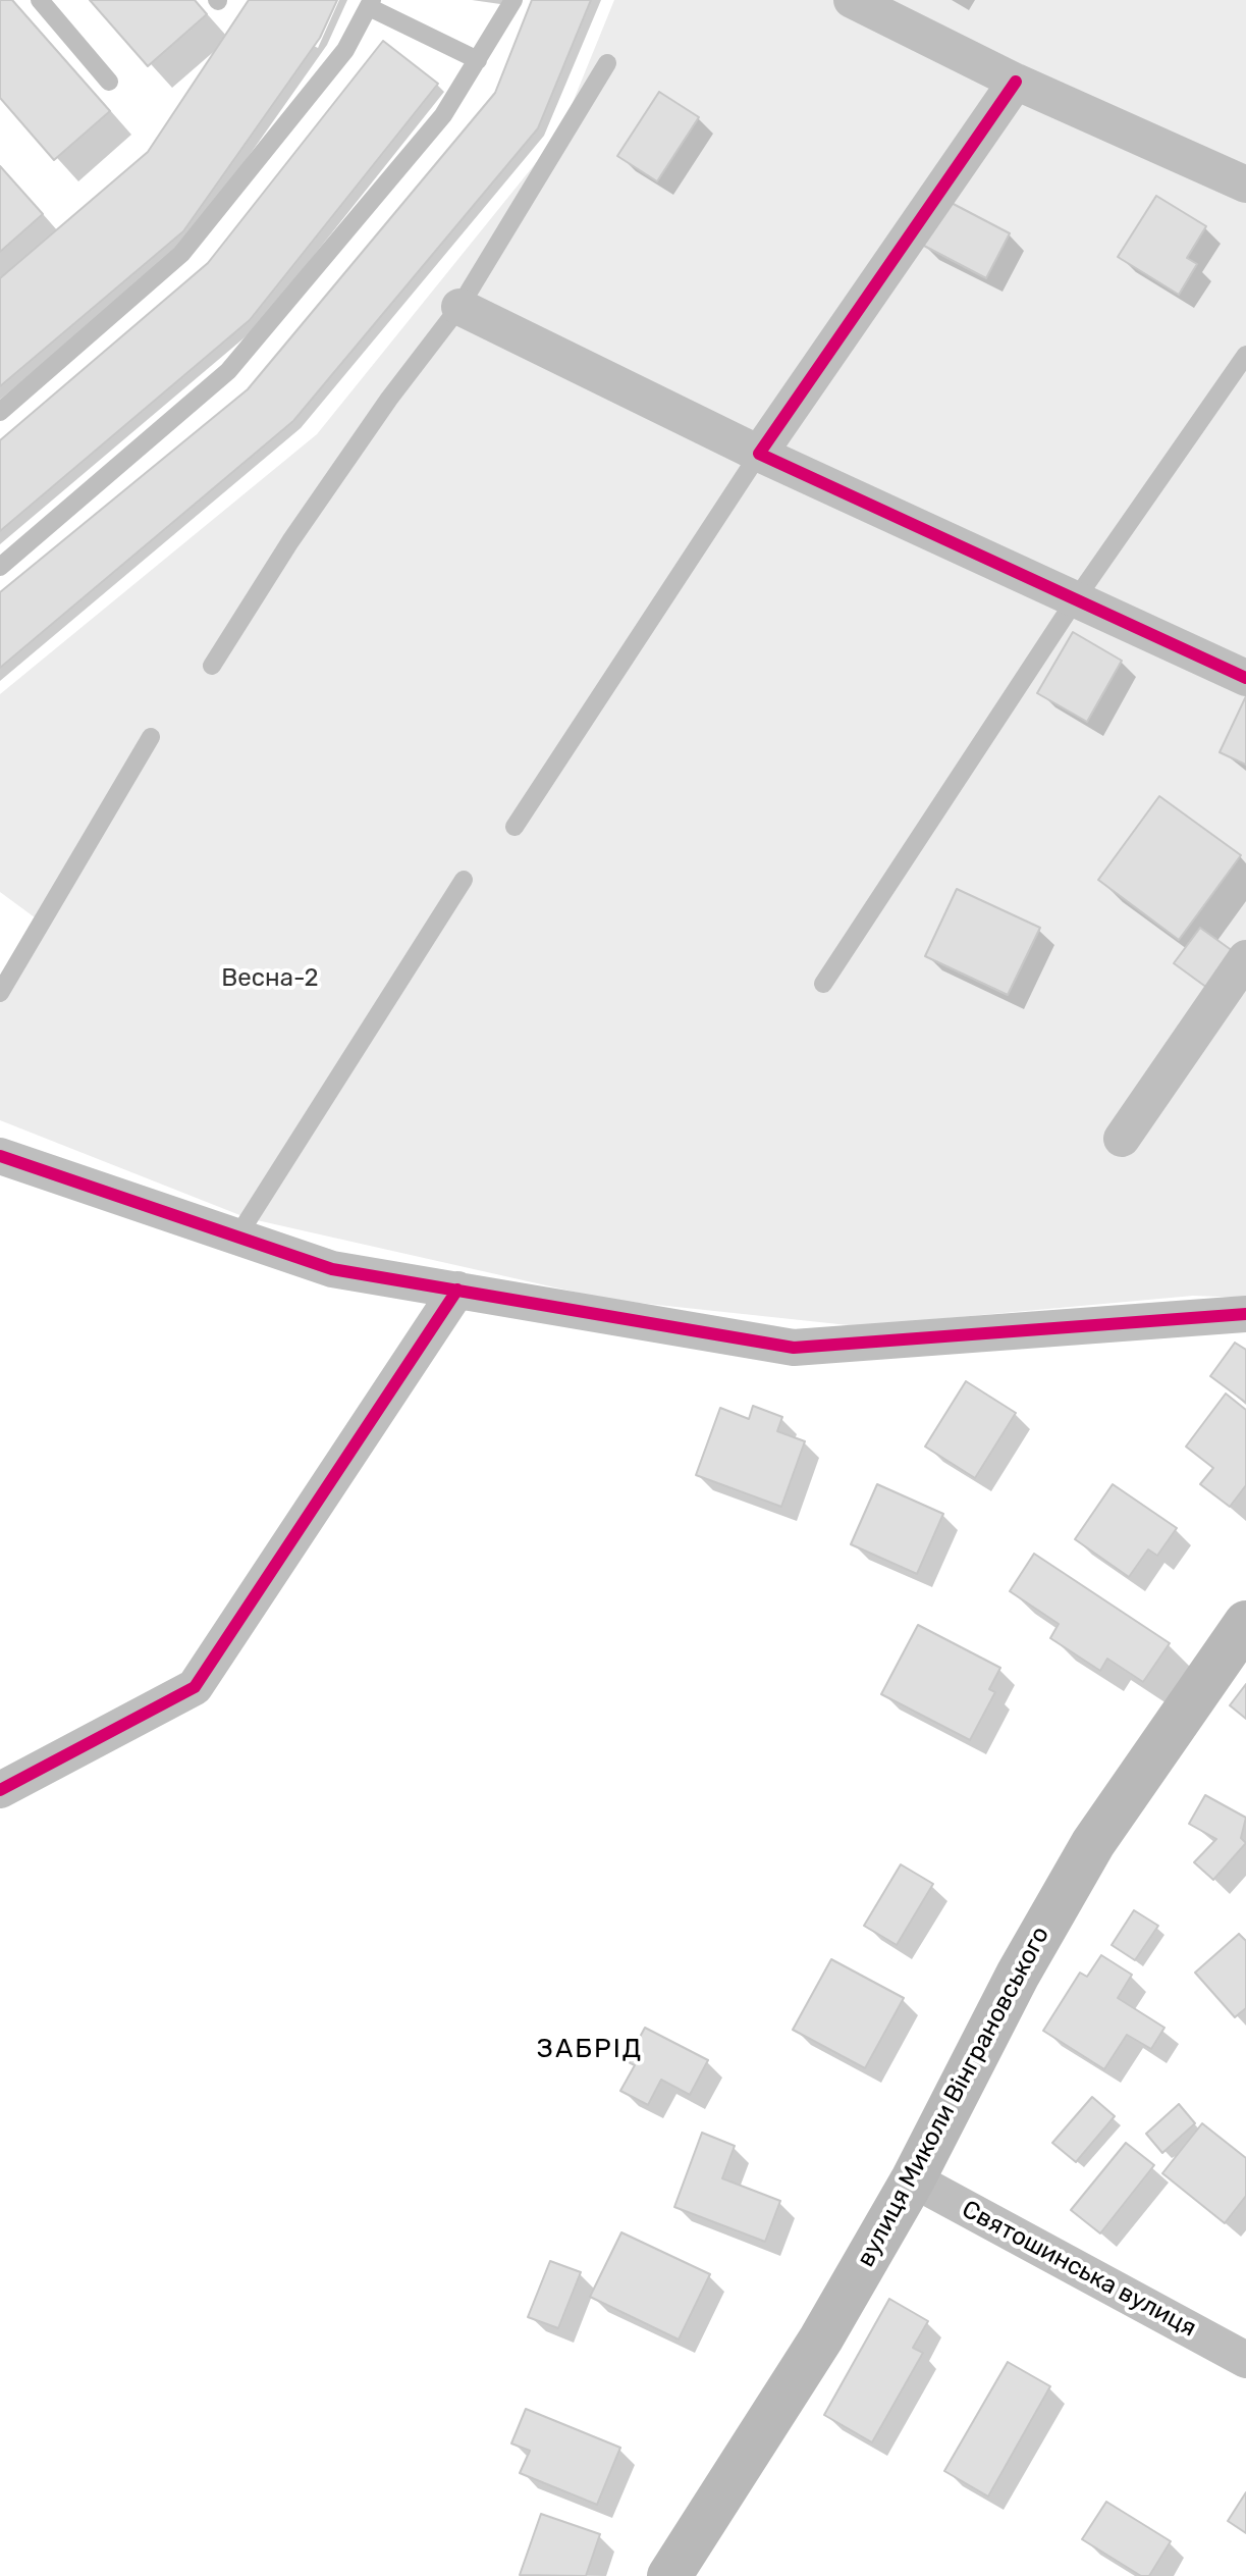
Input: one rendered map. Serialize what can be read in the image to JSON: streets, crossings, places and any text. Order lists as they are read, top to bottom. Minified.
{"streets":{"main road":["вулиця Миколи Вінграновського"],"street":["Святошинська вулиця"]},"crossings":[["вулиця Миколи Вінграновського","Святошинська вулиця"]],"districts":["ЗАБРІД"],"parks":["Весна-2"]}
